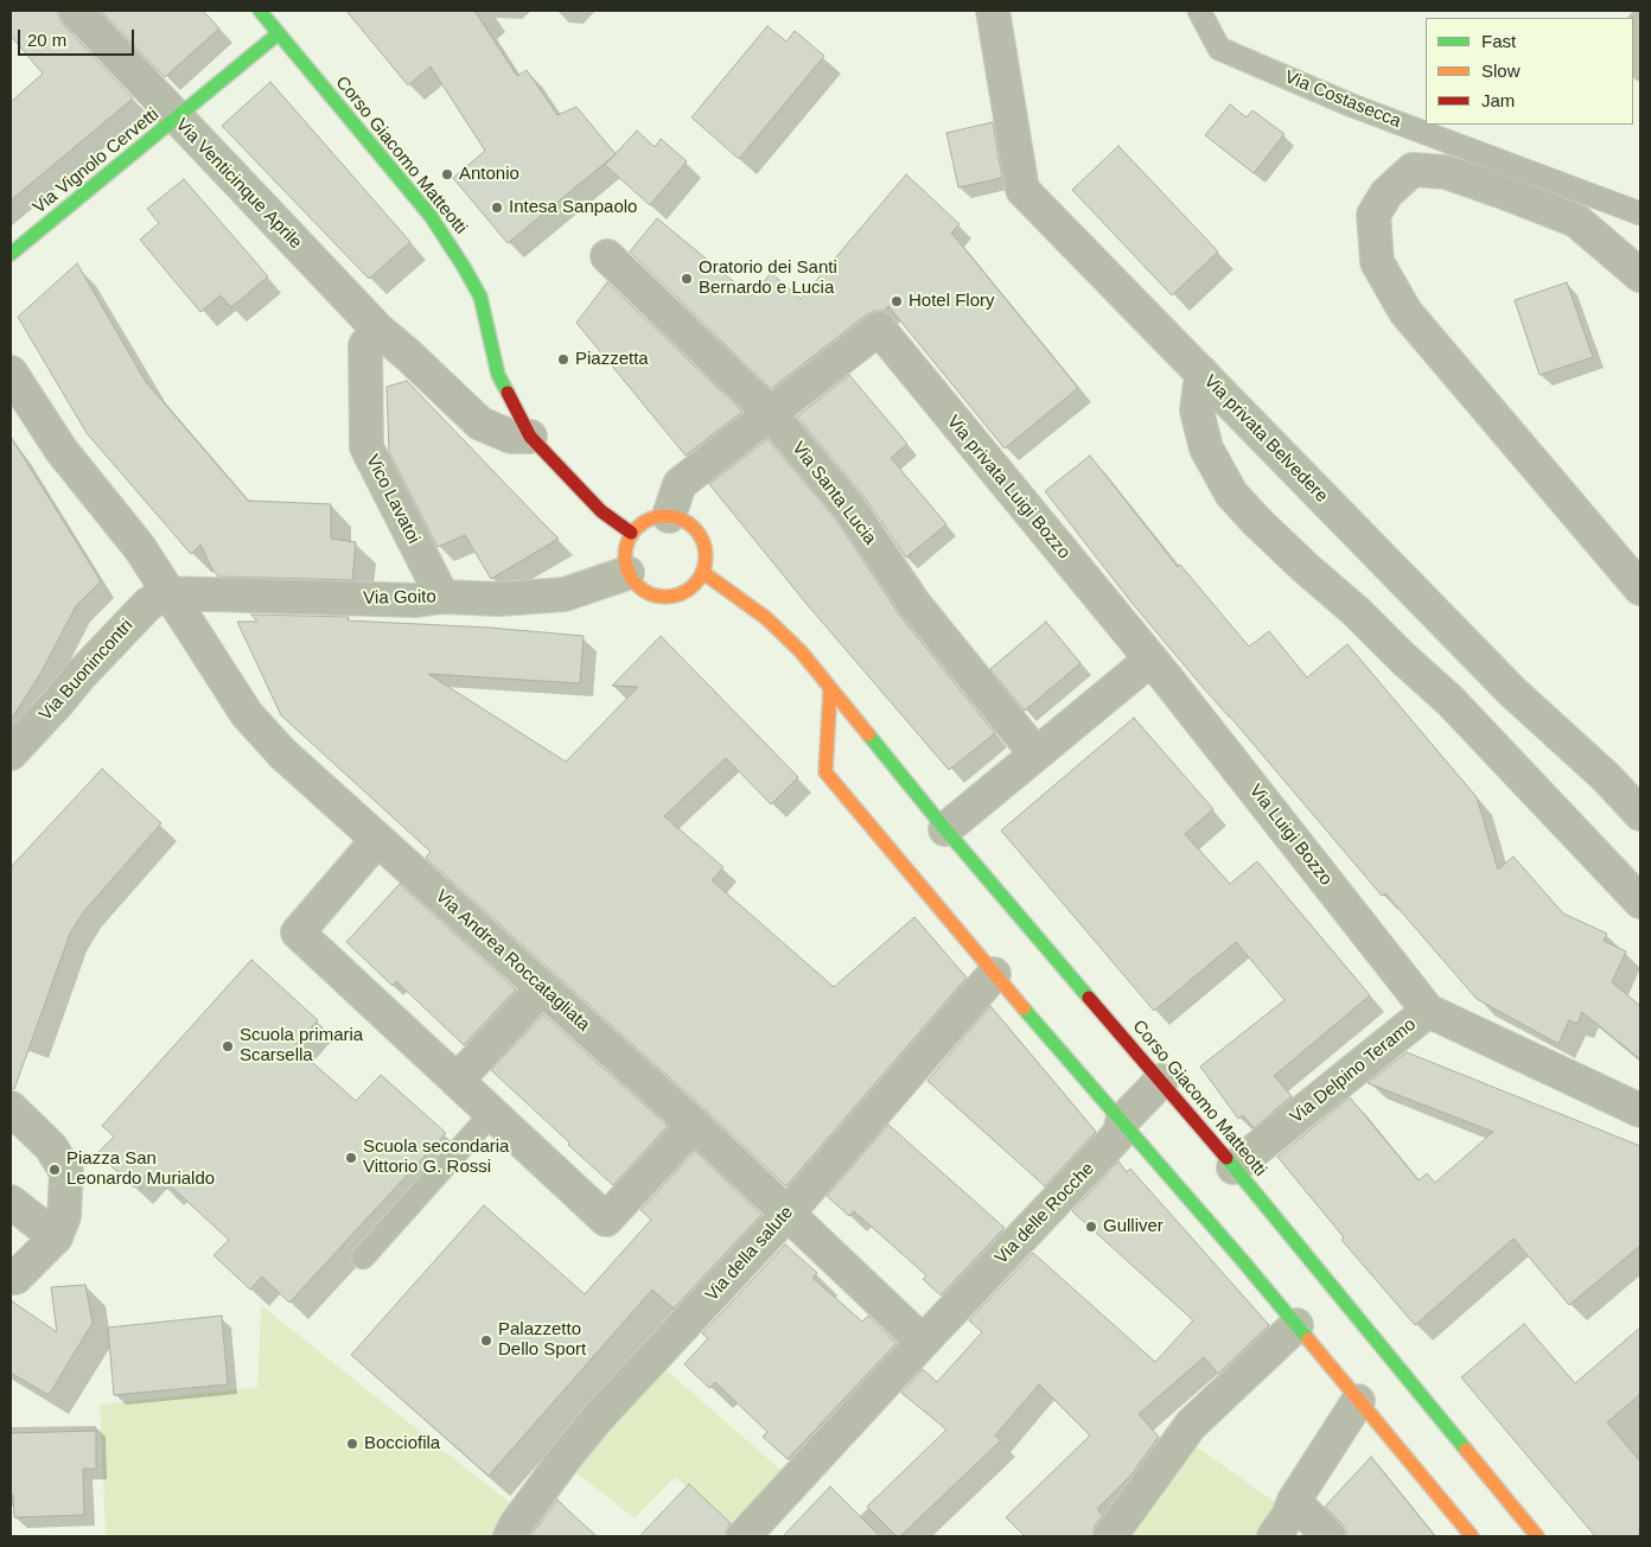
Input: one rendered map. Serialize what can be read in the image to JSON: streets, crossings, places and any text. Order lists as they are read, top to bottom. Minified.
{"streets":{"street":["Corso Giacomo Matteotti","Via Vignolo Cervetti","Via Venticinque Aprile","Via privata Belvedere","Via privata Luigi Bozzo","Via Santa Lucia","Vico Lavatoi","Via Goito","Via Buonincontri","Via Luigi Bozzo","Via Andrea Roccatagliata","Via Delpino Teramo","Via delle Rocche","Via della salute"],"lane":["Via Costasecca"]},"crossings":[["Corso Giacomo Matteotti","Via Vignolo Cervetti"],["Corso Giacomo Matteotti","Via Venticinque Aprile"],["Corso Giacomo Matteotti","Via privata Luigi Bozzo"],["Corso Giacomo Matteotti","Via Goito"],["Corso Giacomo Matteotti","Via Delpino Teramo"],["Corso Giacomo Matteotti","Via delle Rocche"],["Via Vignolo Cervetti","Via Venticinque Aprile"],["Via Venticinque Aprile","Vico Lavatoi"],["Via privata Luigi Bozzo","Via Santa Lucia"],["Via privata Luigi Bozzo","Via Goito"],["Via privata Luigi Bozzo","Via Luigi Bozzo"],["Vico Lavatoi","Via Goito"],["Via Goito","Via Buonincontri"],["Via Goito","Via Andrea Roccatagliata"],["Via Buonincontri","Via Andrea Roccatagliata"],["Via Luigi Bozzo","Via Delpino Teramo"],["Via Andrea Roccatagliata","Via delle Rocche"],["Via Andrea Roccatagliata","Via della salute"]],"places":["Antonio","Intesa Sanpaolo","Oratorio dei Santi Bernardo e Lucia","Hotel Flory","Piazzetta","Scuola primaria Scarsella","Scuola secondaria Vittorio G. Rossi","Piazza San Leonardo Murialdo","Gulliver","Palazzetto Dello Sport","Bocciofila"],"legend":["Fast","Slow","Jam"],"scale_bar":"20 m"}
